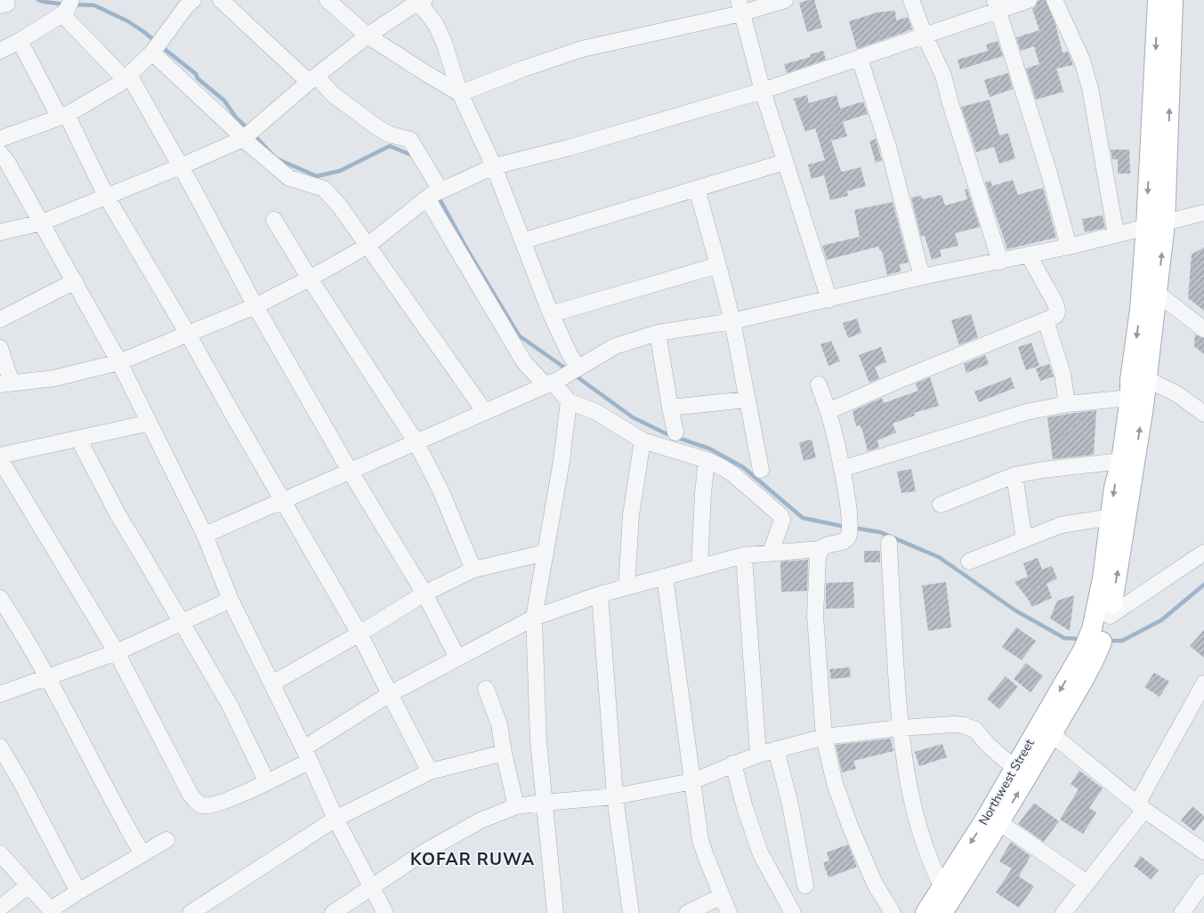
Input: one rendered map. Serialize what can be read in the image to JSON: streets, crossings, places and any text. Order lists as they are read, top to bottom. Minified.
{"streets":{"main road":["Northwest Street"]},"districts":["KOFAR RUWA"]}
